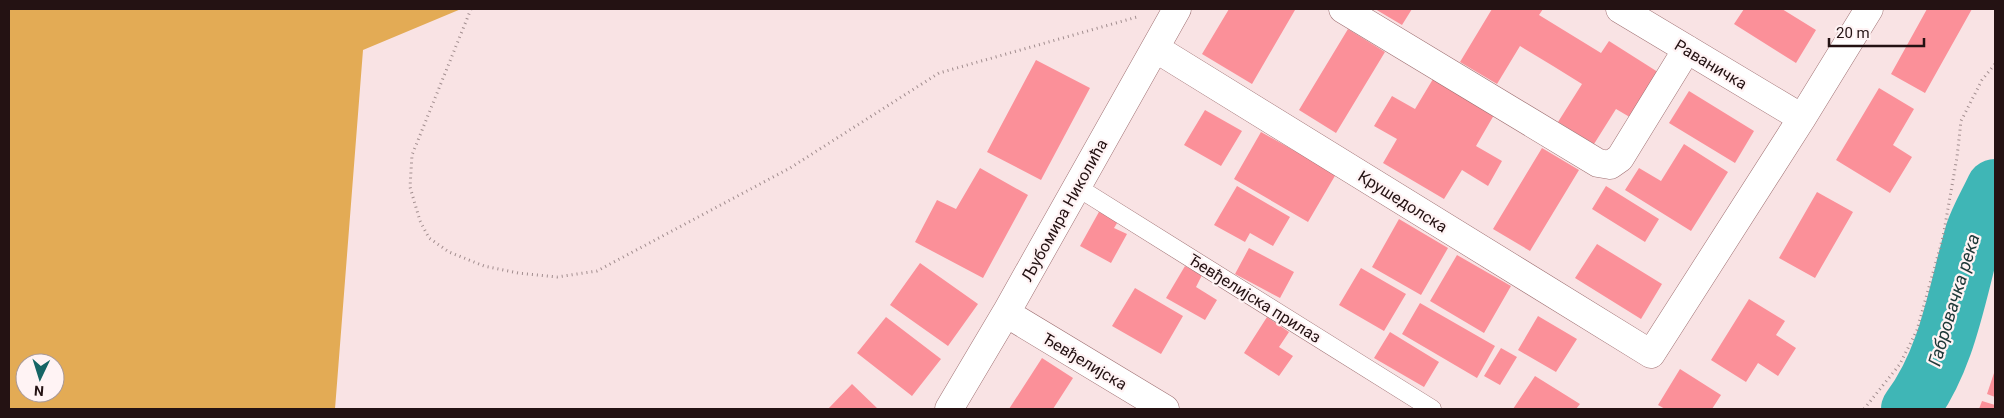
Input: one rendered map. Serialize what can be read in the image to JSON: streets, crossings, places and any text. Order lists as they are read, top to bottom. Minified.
{"streets":{"street":["Раваничка","Крушедолска","Љубомира Николића","Ђевђелијска"],"lane":["Ђевђелијска прилаз"]},"crossings":[["Раваничка","Крушедолска"],["Крушедолска","Љубомира Николића"],["Љубомира Николића","Ђевђелијска прилаз"],["Љубомира Николића","Ђевђелијска"]],"water":["Габровачка река"],"scale_bar":"20 m","north":"bottom"}
